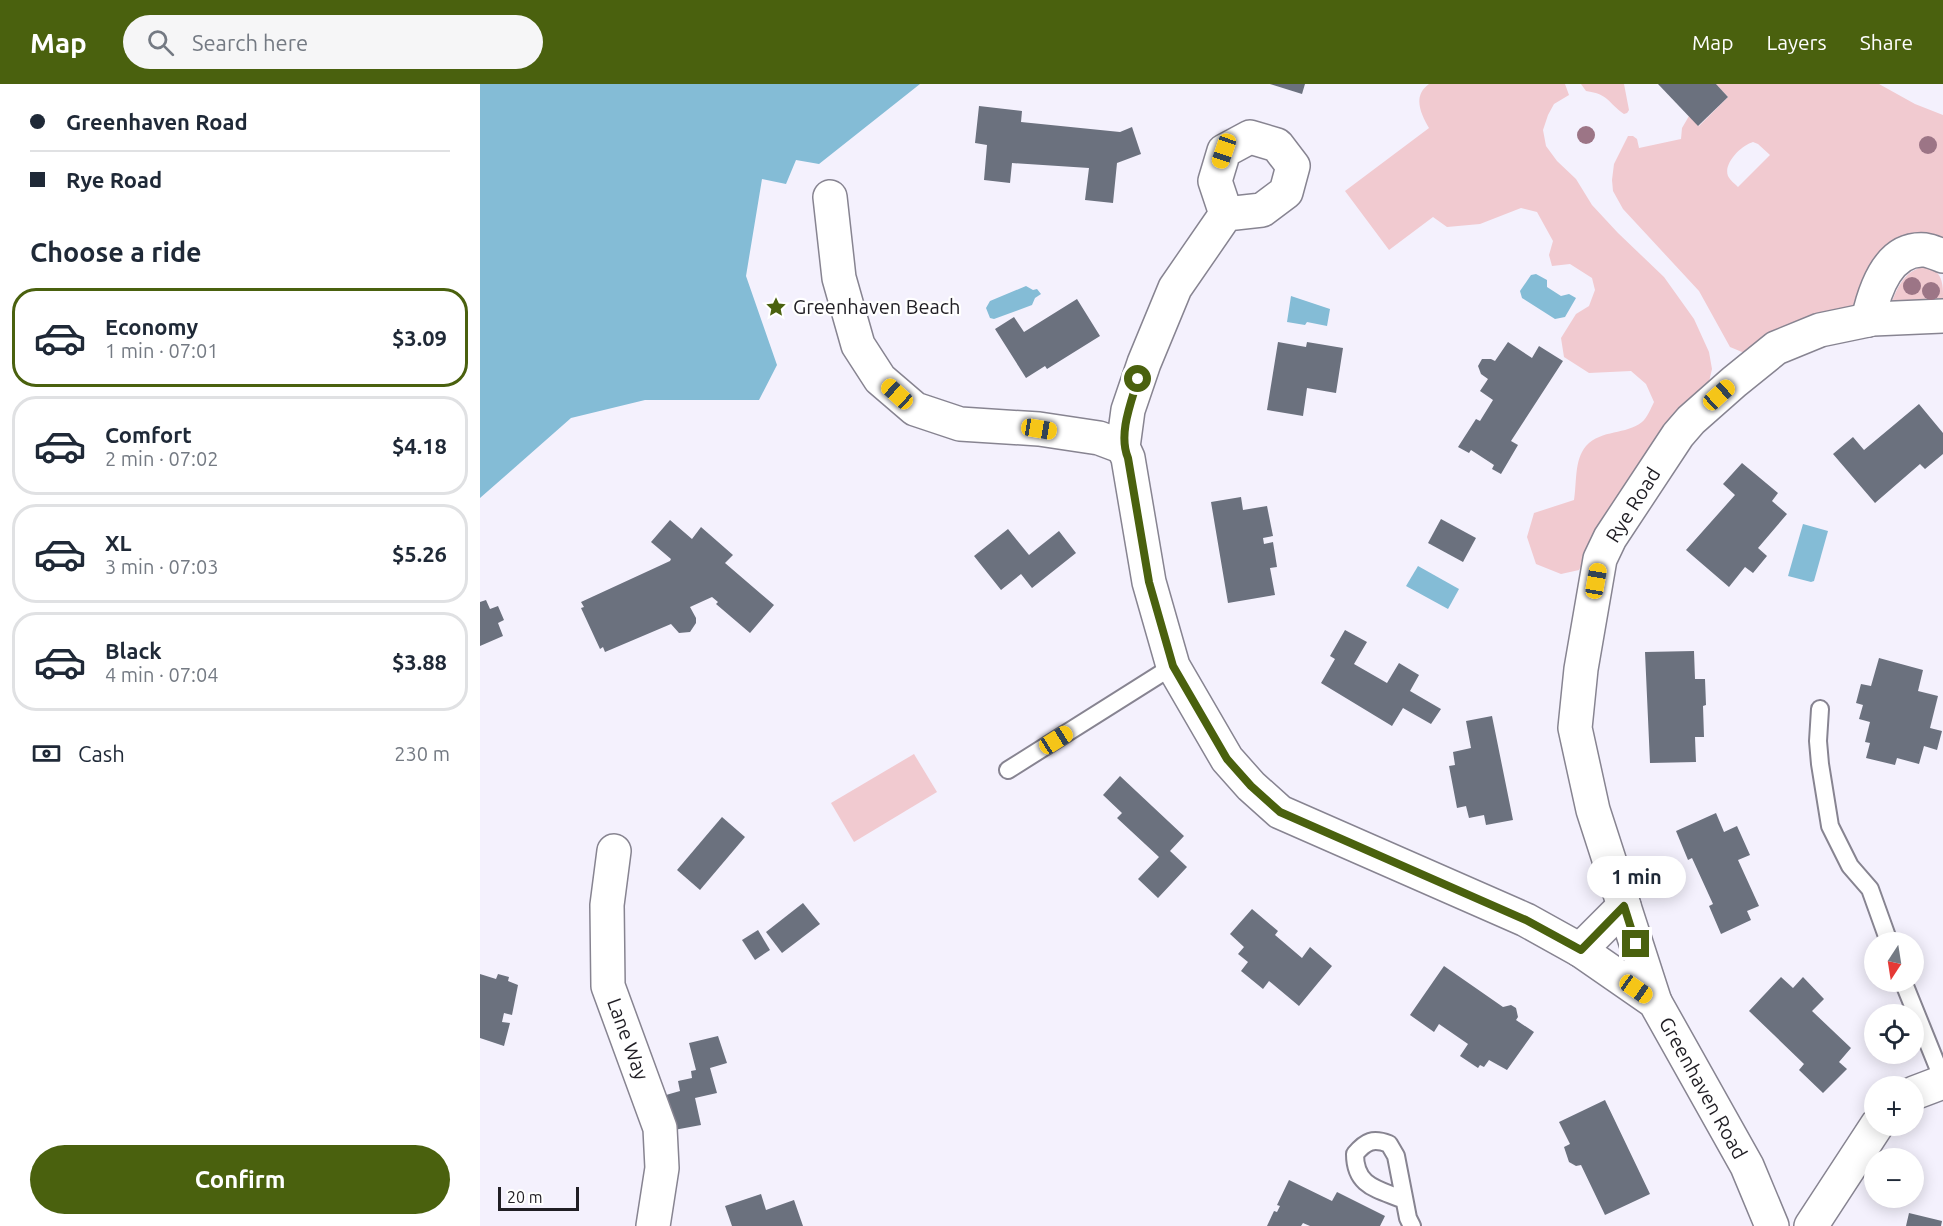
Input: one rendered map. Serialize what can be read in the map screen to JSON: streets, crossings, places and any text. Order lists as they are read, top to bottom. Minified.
{"streets":{"street":["Rye Road","Lane Way","Greenhaven Road"]},"crossings":[["Rye Road","Greenhaven Road"]],"places":{"place":["Greenhaven Beach"]},"scale_bar":"20 m","north":"bottom","page":{"header":"Map","search":"Search here","nav":["Map","Layers","Share"],"banner":["Greenhaven Road","Rye Road"],"heading":"Choose a ride","list":[{"name":"Economy","note":"1 min · 07:01","value":"$3.09"},{"name":"Comfort","note":"2 min · 07:02","value":"$4.18"},{"name":"XL","note":"3 min · 07:03","value":"$5.26"},{"name":"Black","note":"4 min · 07:04","value":"$3.88"}],"pay":["Cash","230 m"],"bubble":"1 min","map_buttons":["+","−"],"buttons":"Confirm","scale":"20 m"}}
